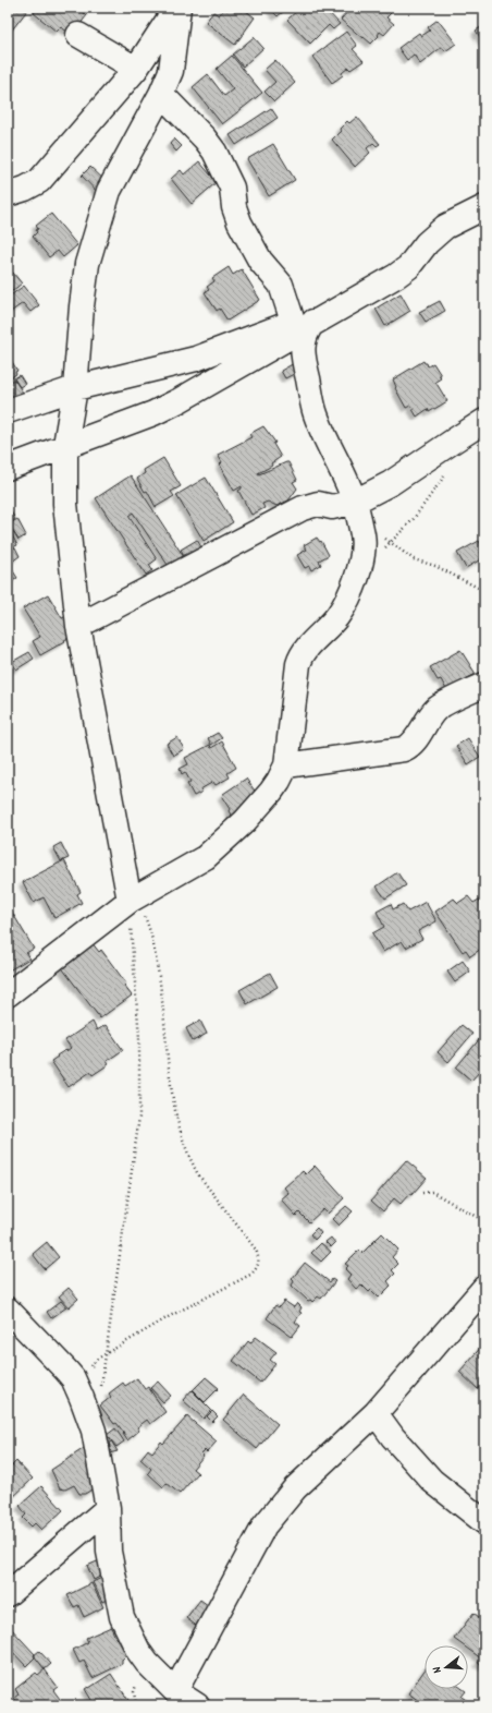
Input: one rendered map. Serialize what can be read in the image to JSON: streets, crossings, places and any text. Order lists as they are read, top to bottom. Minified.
{"north":"left"}
